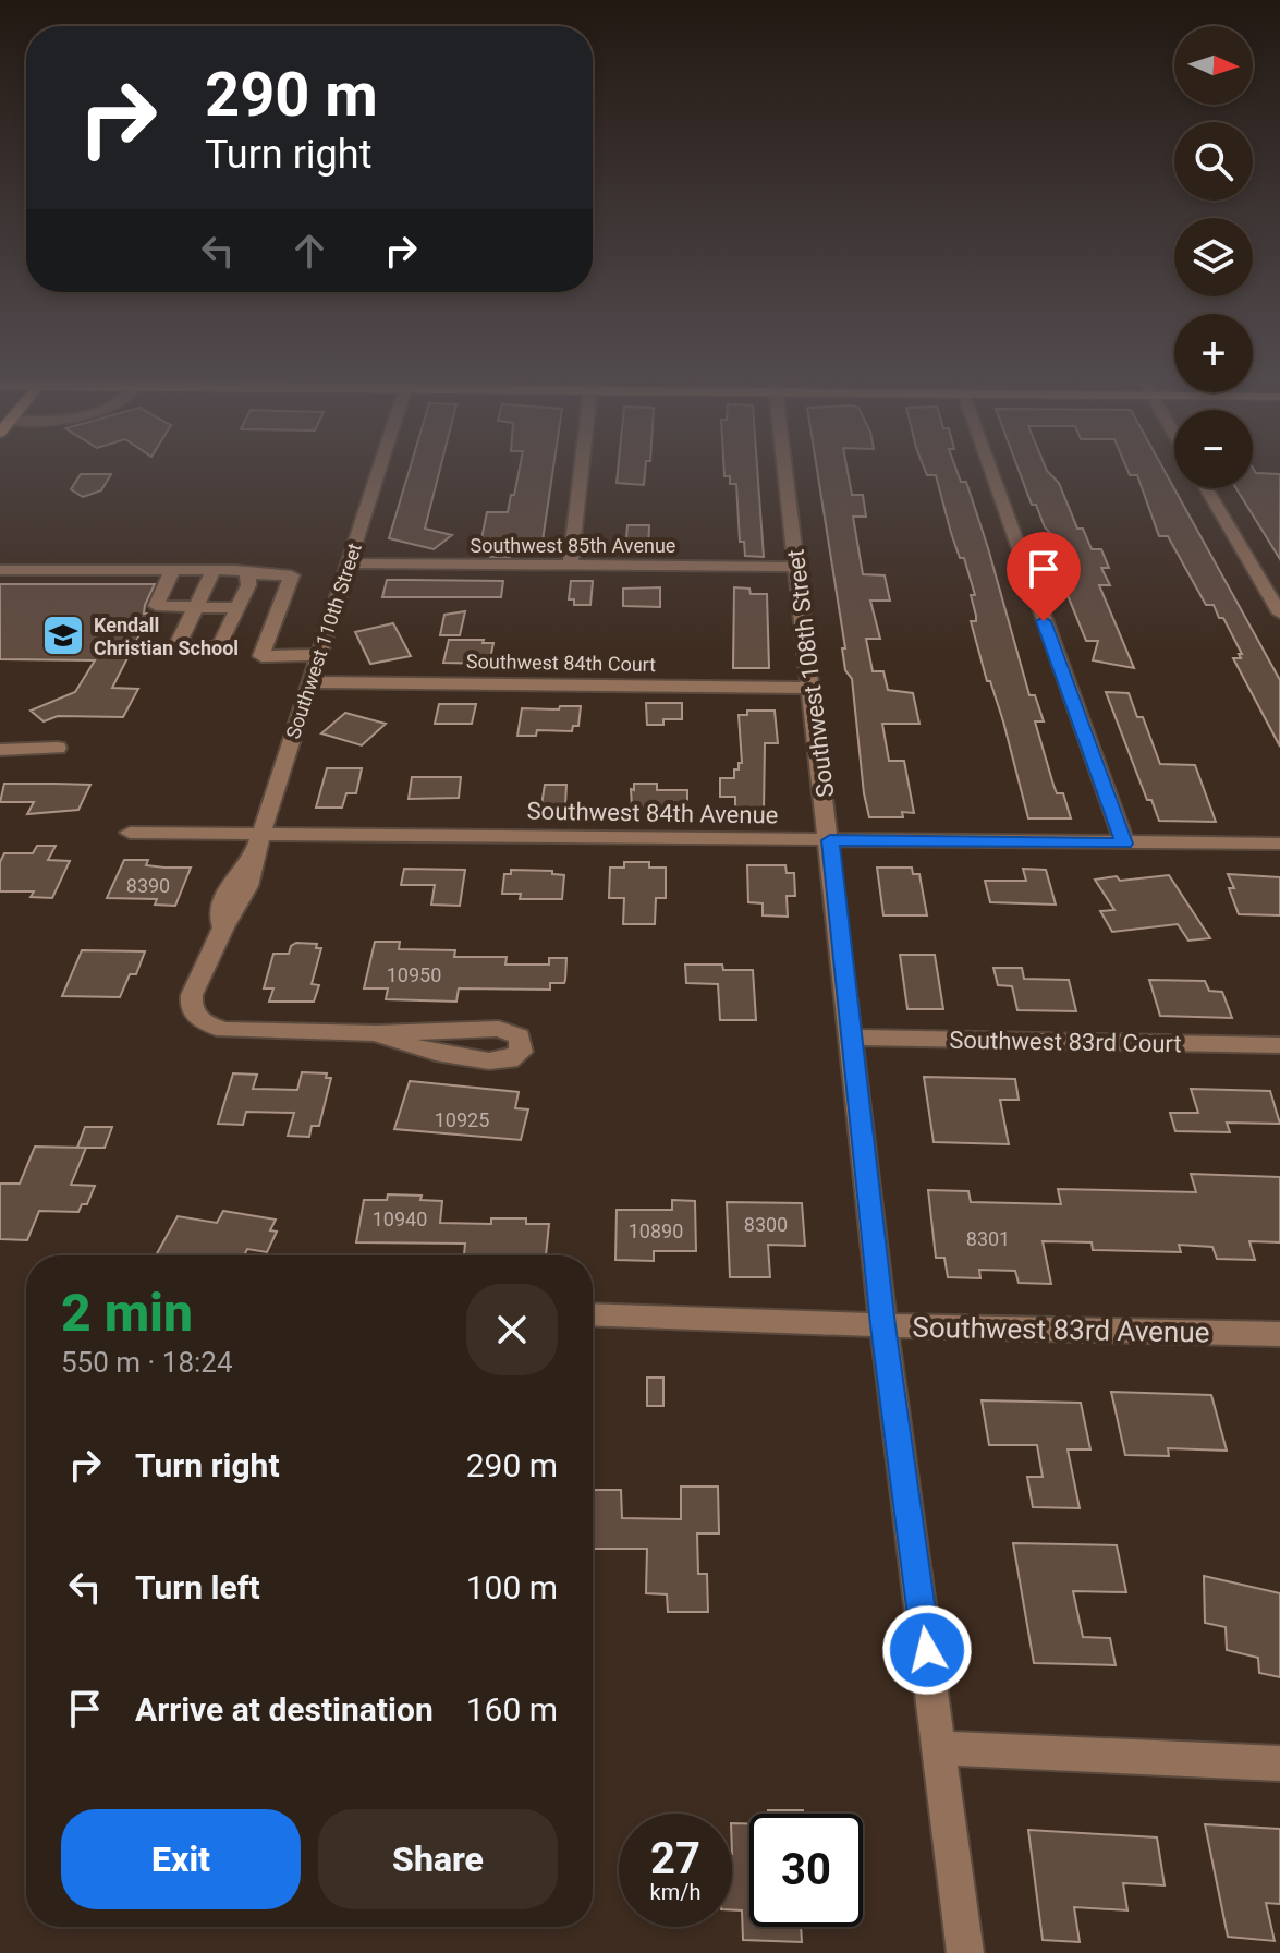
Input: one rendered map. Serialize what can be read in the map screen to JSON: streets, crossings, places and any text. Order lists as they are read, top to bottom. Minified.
{"streets":{"street":["Southwest 85th Avenue","Southwest 110th Street","Southwest 84th Court","Southwest 108th Street","Southwest 84th Avenue","Southwest 83rd Court","Southwest 83rd Avenue"]},"crossings":[["Southwest 85th Avenue","Southwest 110th Street"],["Southwest 85th Avenue","Southwest 108th Street"],["Southwest 110th Street","Southwest 84th Court"],["Southwest 110th Street","Southwest 84th Avenue"],["Southwest 84th Court","Southwest 108th Street"],["Southwest 108th Street","Southwest 84th Avenue"],["Southwest 108th Street","Southwest 83rd Court"],["Southwest 108th Street","Southwest 83rd Avenue"]],"places":{"school or university":["Kendall Christian School"]},"house_numbers":["8390","10950","10925","10940","8300","10890","8301"],"north":"right","page":{"map_buttons":["+","−"],"turn":["290 m","Turn right"],"heading":["2 min","550 m · 18:24"],"list":[{"name":"Turn right","value":"290 m"},{"name":"Turn left","value":"100 m"},{"name":"Arrive at destination","value":"160 m"}],"buttons":["Exit","Share"],"speed":"27 km/h","limit":"30"}}
